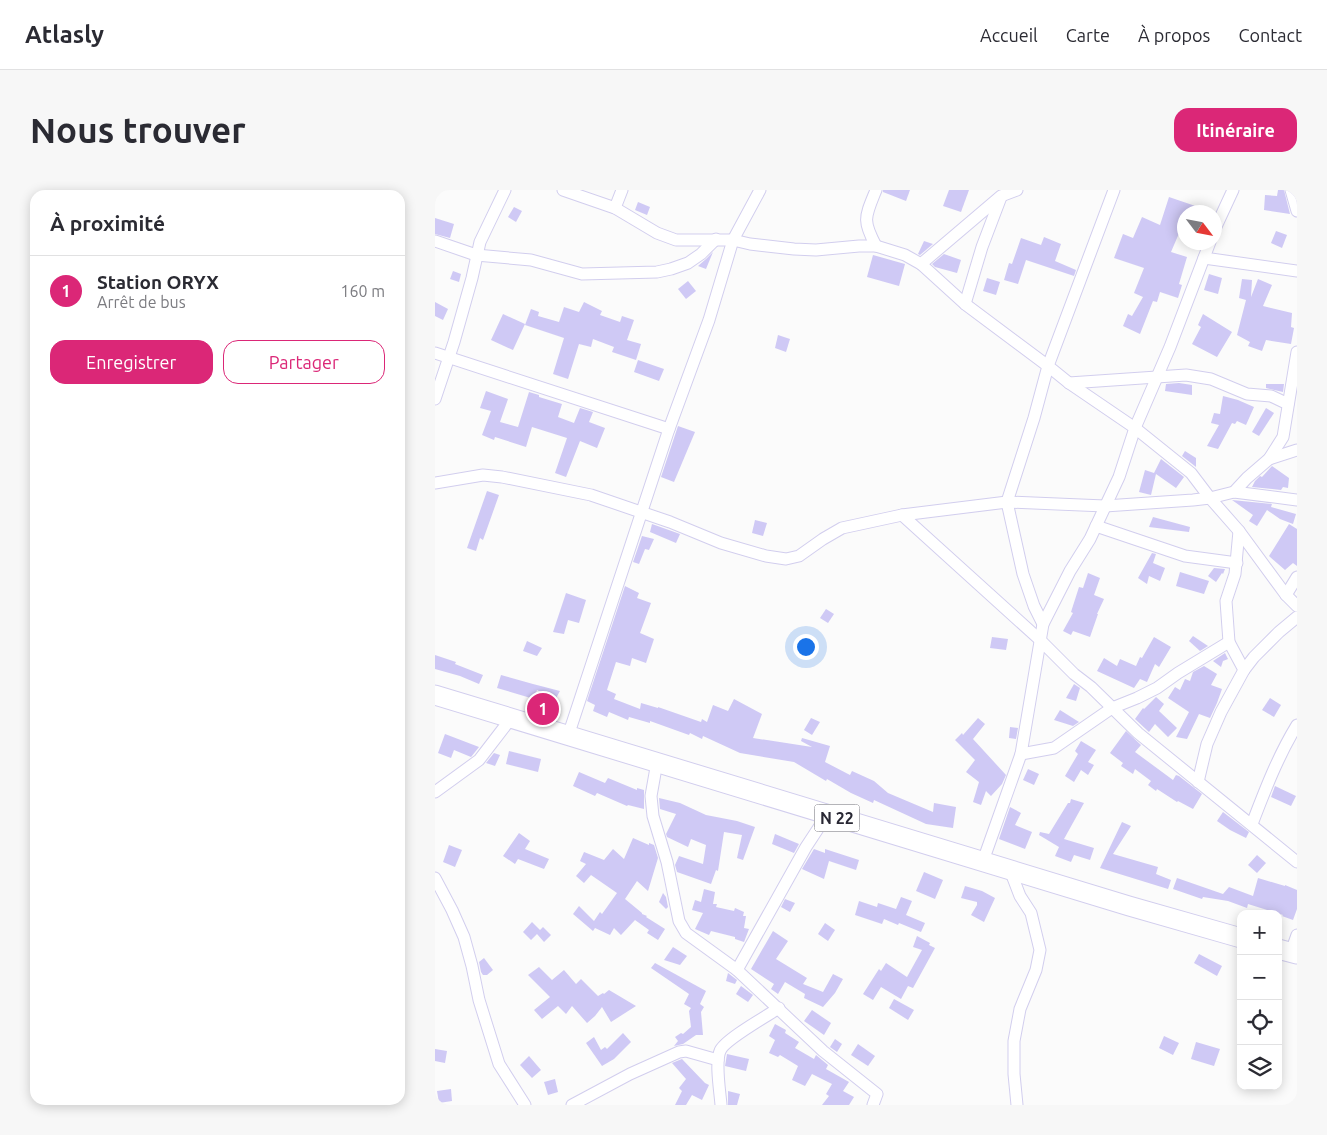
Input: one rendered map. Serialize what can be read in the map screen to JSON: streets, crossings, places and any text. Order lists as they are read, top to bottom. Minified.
{"streets":{"main road":["N 22"]},"north":"bottom right","page":{"header":"Atlasly","nav":["Accueil","Carte","À propos","Contact"],"buttons":["Itinéraire",["Enregistrer","Partager"]],"title":"Nous trouver","heading":"À proximité","list":[{"mark":"1","name":"Station ORYX","note":"Arrêt de bus","value":"160 m"}],"pins":"1","map_buttons":["+","−"]}}
